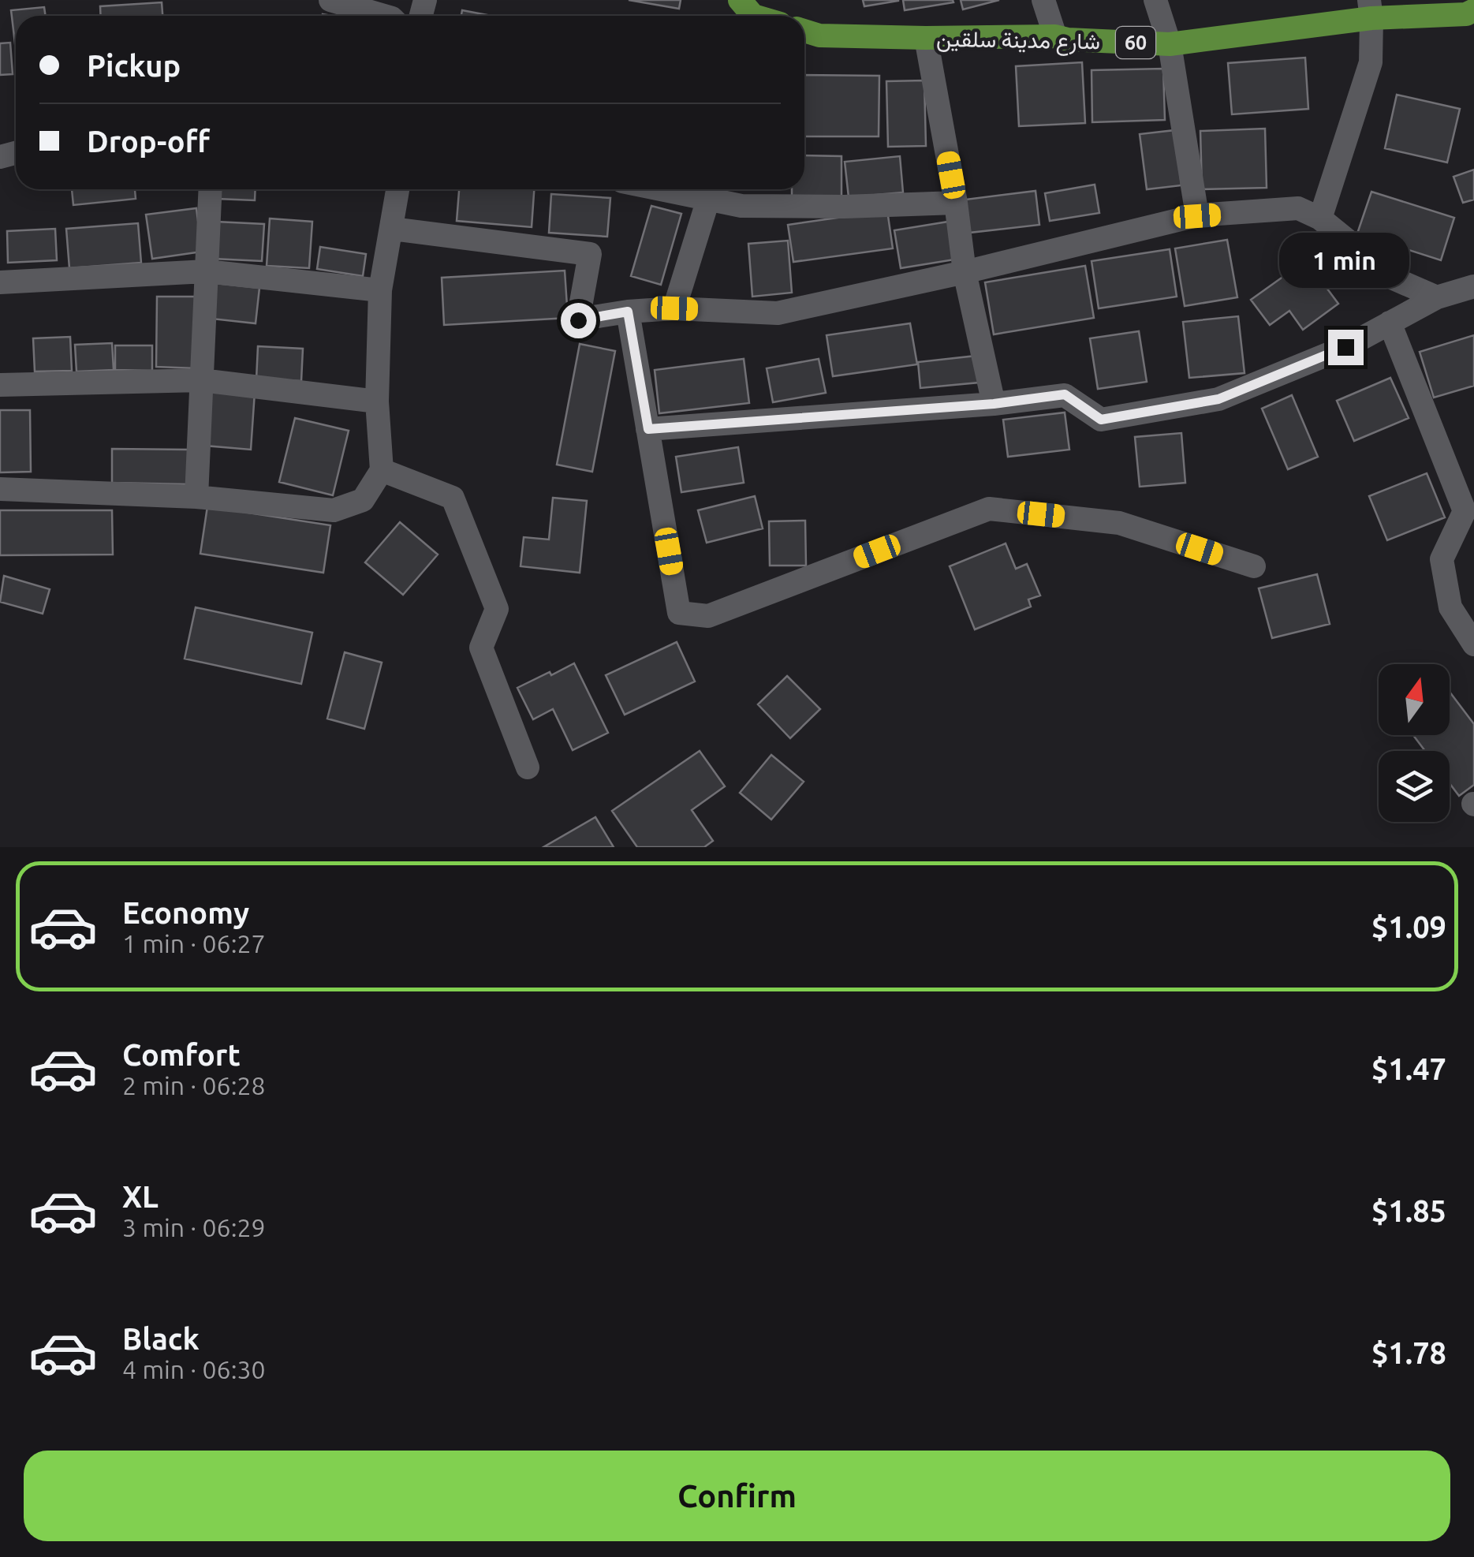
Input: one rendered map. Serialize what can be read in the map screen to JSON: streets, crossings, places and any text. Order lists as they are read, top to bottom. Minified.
{"streets":{"main road":["شارع مدينة سلقين","60"]},"north":"top","page":{"banner":["Pickup","Drop-off"],"bubble":"1 min","list":[{"name":"Economy","note":"1 min · 06:27","value":"$1.09"},{"name":"Comfort","note":"2 min · 06:28","value":"$1.47"},{"name":"XL","note":"3 min · 06:29","value":"$1.85"},{"name":"Black","note":"4 min · 06:30","value":"$1.78"}],"buttons":"Confirm"}}
